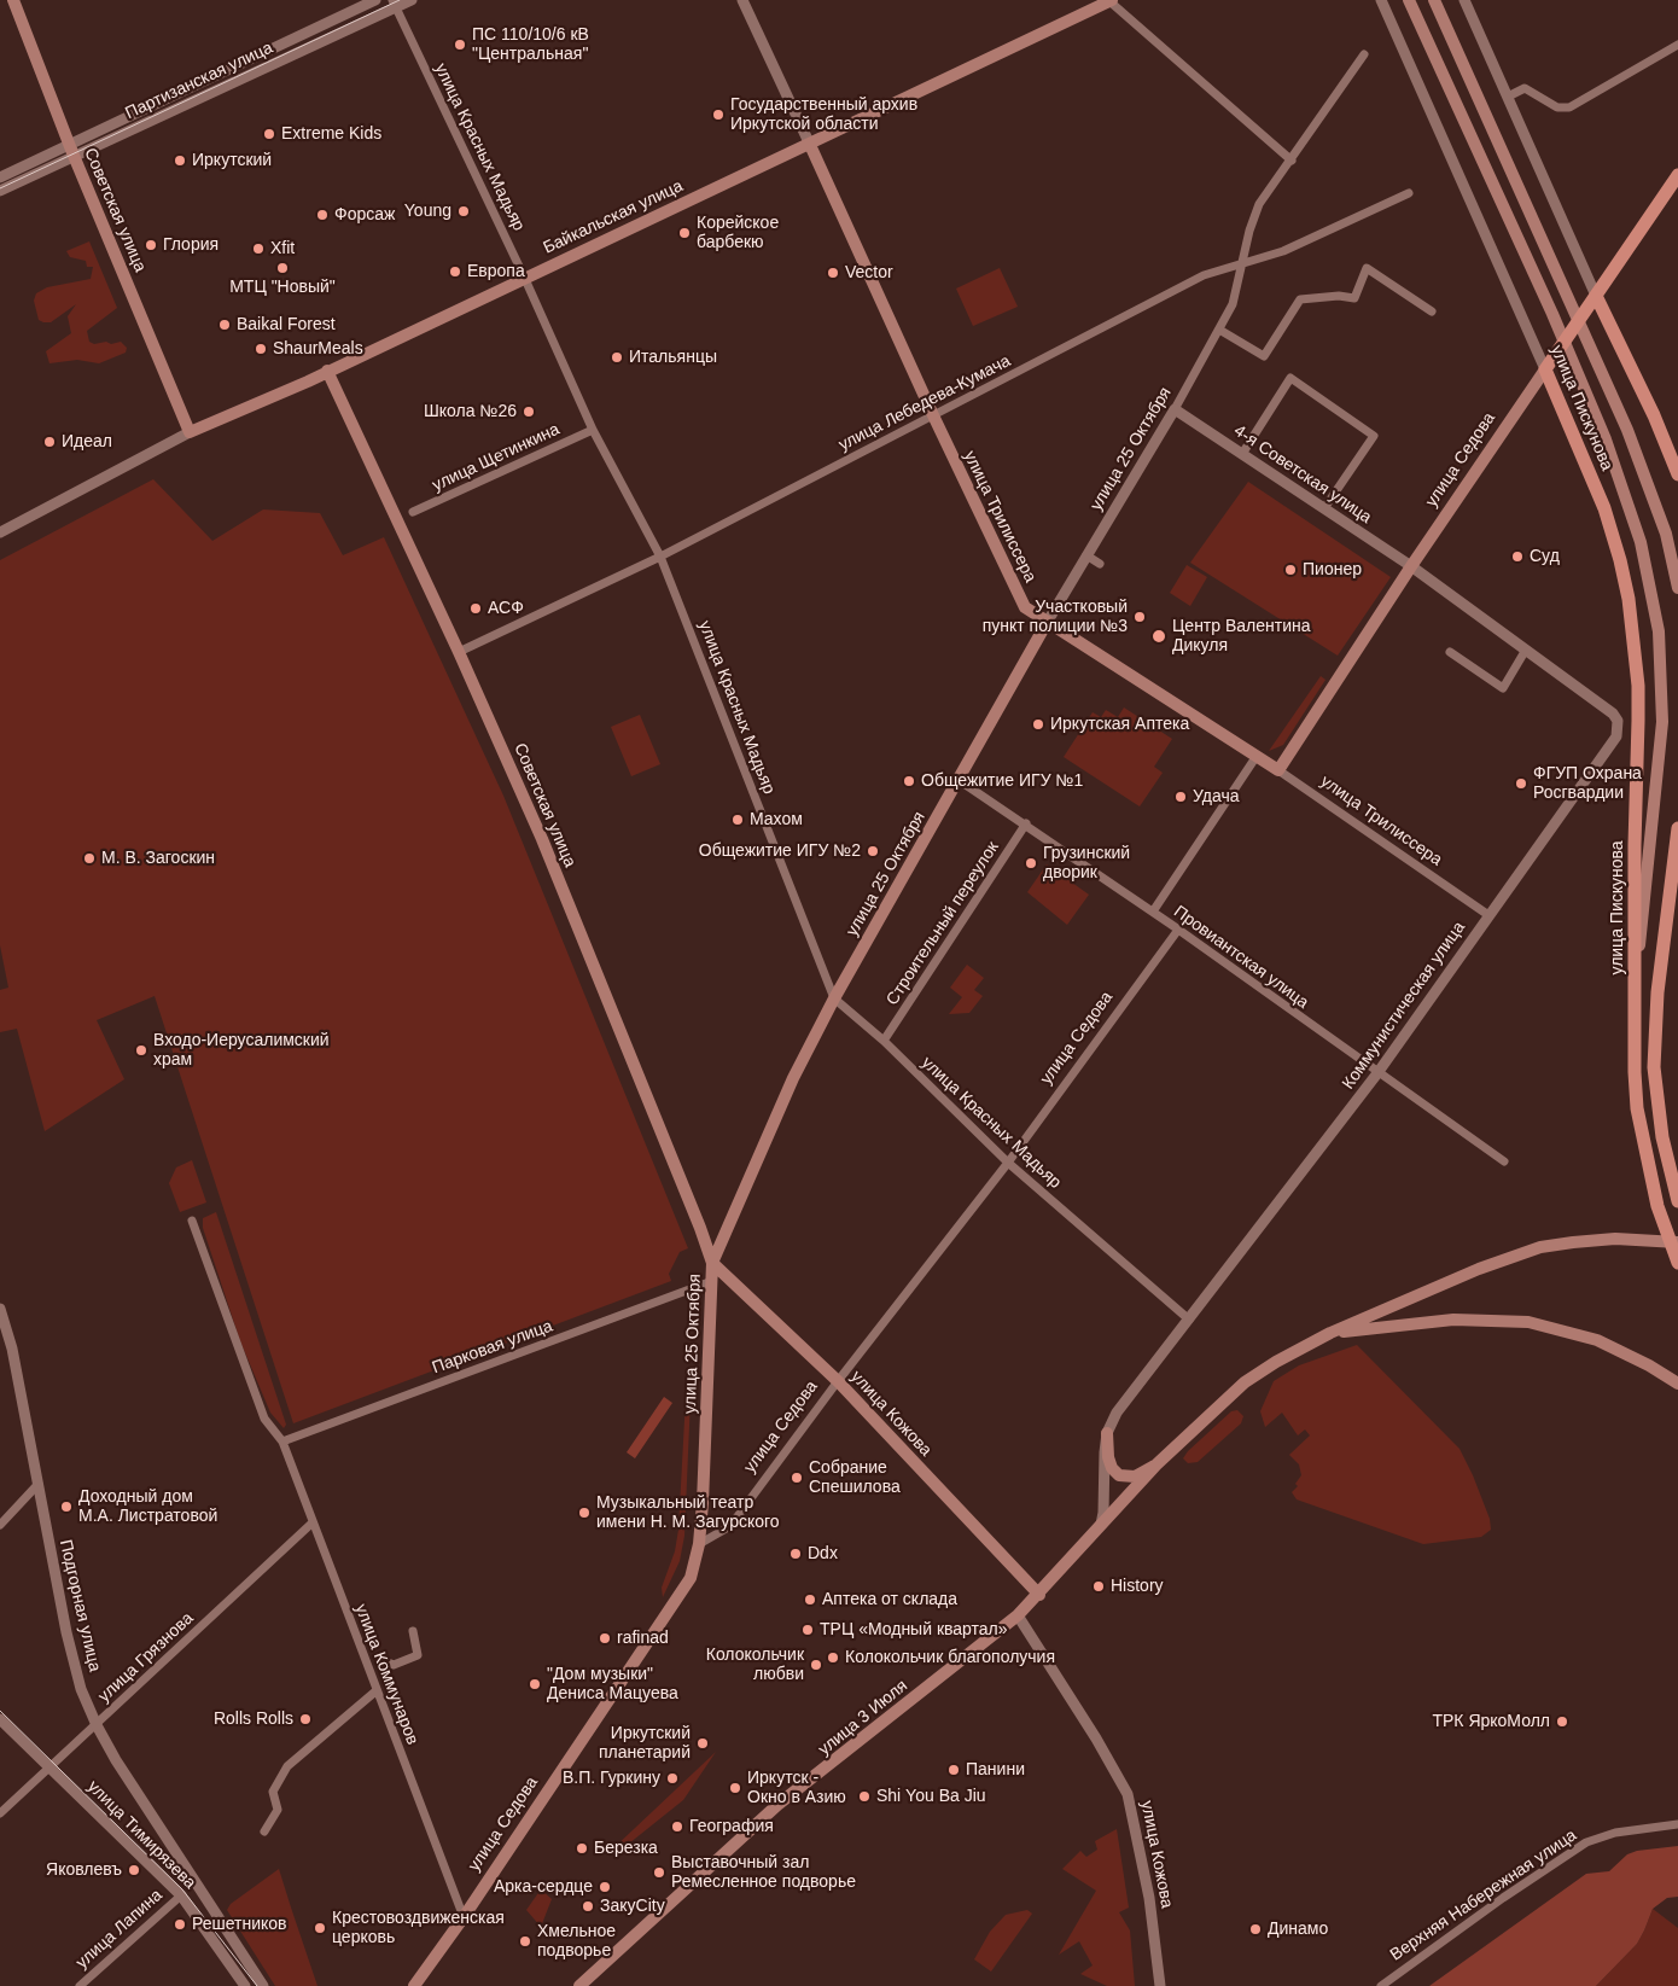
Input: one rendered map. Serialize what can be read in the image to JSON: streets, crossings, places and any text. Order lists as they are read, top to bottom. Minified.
{"streets":{"main road":["Советская улица","Байкальская улица","улица Пискунова","улица 25 Октября","улица Седова","улица Трилиссера","улица Кожова","улица 3 Июля"],"street":["Партизанская улица","улица Красных Мадьяр","улица Лебедева-Кумача","улица Щетинкина","4-я Советская улица","Строительный переулок","Провиантская улица","Коммунистическая улица","Парковая улица","Подгорная улица","улица Грязнова","улица Коммунаров","улица Тимирязева","Верхняя Набережная улица","улица Лапина"]},"crossings":[["Партизанская улица","улица Красных Мадьяр"],["Партизанская улица","Советская улица"],["улица Красных Мадьяр","Байкальская улица"],["улица Красных Мадьяр","улица Лебедева-Кумача"],["улица Красных Мадьяр","улица 25 Октября"],["улица Красных Мадьяр","улица Щетинкина"],["улица Красных Мадьяр","улица Седова"],["улица Красных Мадьяр","Строительный переулок"],["улица Красных Мадьяр","Коммунистическая улица"],["Советская улица","Байкальская улица"],["Советская улица","улица Лебедева-Кумача"],["Советская улица","улица 25 Октября"],["Советская улица","улица Кожова"],["Байкальская улица","улица Трилиссера"],["улица Лебедева-Кумача","улица 25 Октября"],["улица Лебедева-Кумача","улица Трилиссера"],["улица Пискунова","улица Седова"],["улица 25 Октября","улица Седова"],["улица 25 Октября","4-я Советская улица"],["улица 25 Октября","улица Трилиссера"],["улица 25 Октября","Провиантская улица"],["улица 25 Октября","Парковая улица"],["улица 25 Октября","улица Кожова"],["улица Седова","4-я Советская улица"],["улица Седова","улица Трилиссера"],["улица Седова","Провиантская улица"],["улица Седова","Коммунистическая улица"],["улица Седова","улица Кожова"],["улица Седова","улица Коммунаров"],["4-я Советская улица","Коммунистическая улица"],["улица Трилиссера","Коммунистическая улица"],["Строительный переулок","Провиантская улица"],["Провиантская улица","Коммунистическая улица"],["Коммунистическая улица","улица 3 Июля"],["Парковая улица","улица Коммунаров"],["улица Кожова","улица 3 Июля"],["Подгорная улица","улица Грязнова"],["Подгорная улица","улица Тимирязева"],["улица Грязнова","улица Коммунаров"],["улица Грязнова","улица Тимирязева"],["улица Тимирязева","улица Лапина"]],"places":["ПС 110/10/6 кВ \"Центральная\"","Государственный архив Иркутской области","Extreme Kids","Иркутский","Young","Форсаж","Корейское барбекю","Глория","Xfit","МТЦ \"Новый\"","Европа","Vector","Baikal Forest","ShaurMeals","Итальянцы","Школа №26","Идеал","Суд","Пионер","АСФ","Участковый пункт полиции №3","Центр Валентина Дикуля","Иркутская Аптека","Общежитие ИГУ №1","ФГУП Охрана Росгвардии","Удача","Махом","Общежитие ИГУ №2","М. В. Загоскин","Грузинский дворик","Входо-Иерусалимский храм","Собрание Спешилова","Доходный дом М.А. Листратовой","Музыкальный театр имени Н. М. Загурского","Ddx","History","Аптека от склада","ТРЦ «Модный квартал»","rafinad","Колокольчик благополучия","Колокольчик любви","\"Дом музыки\" Дениса Мацуева","Rolls Rolls","ТРК ЯркоМолл","Иркутский планетарий","Панини","В.П. Гуркину","Иркутск - Окно в Азию","Shi You Ba Jiu","География","Березка","Яковлевъ","Выставочный зал Ремесленное подворье","Арка-сердце","ЗакуCity","Решетников","Крестовоздвиженская церковь","Динамо","Хмельное подворье"]}
